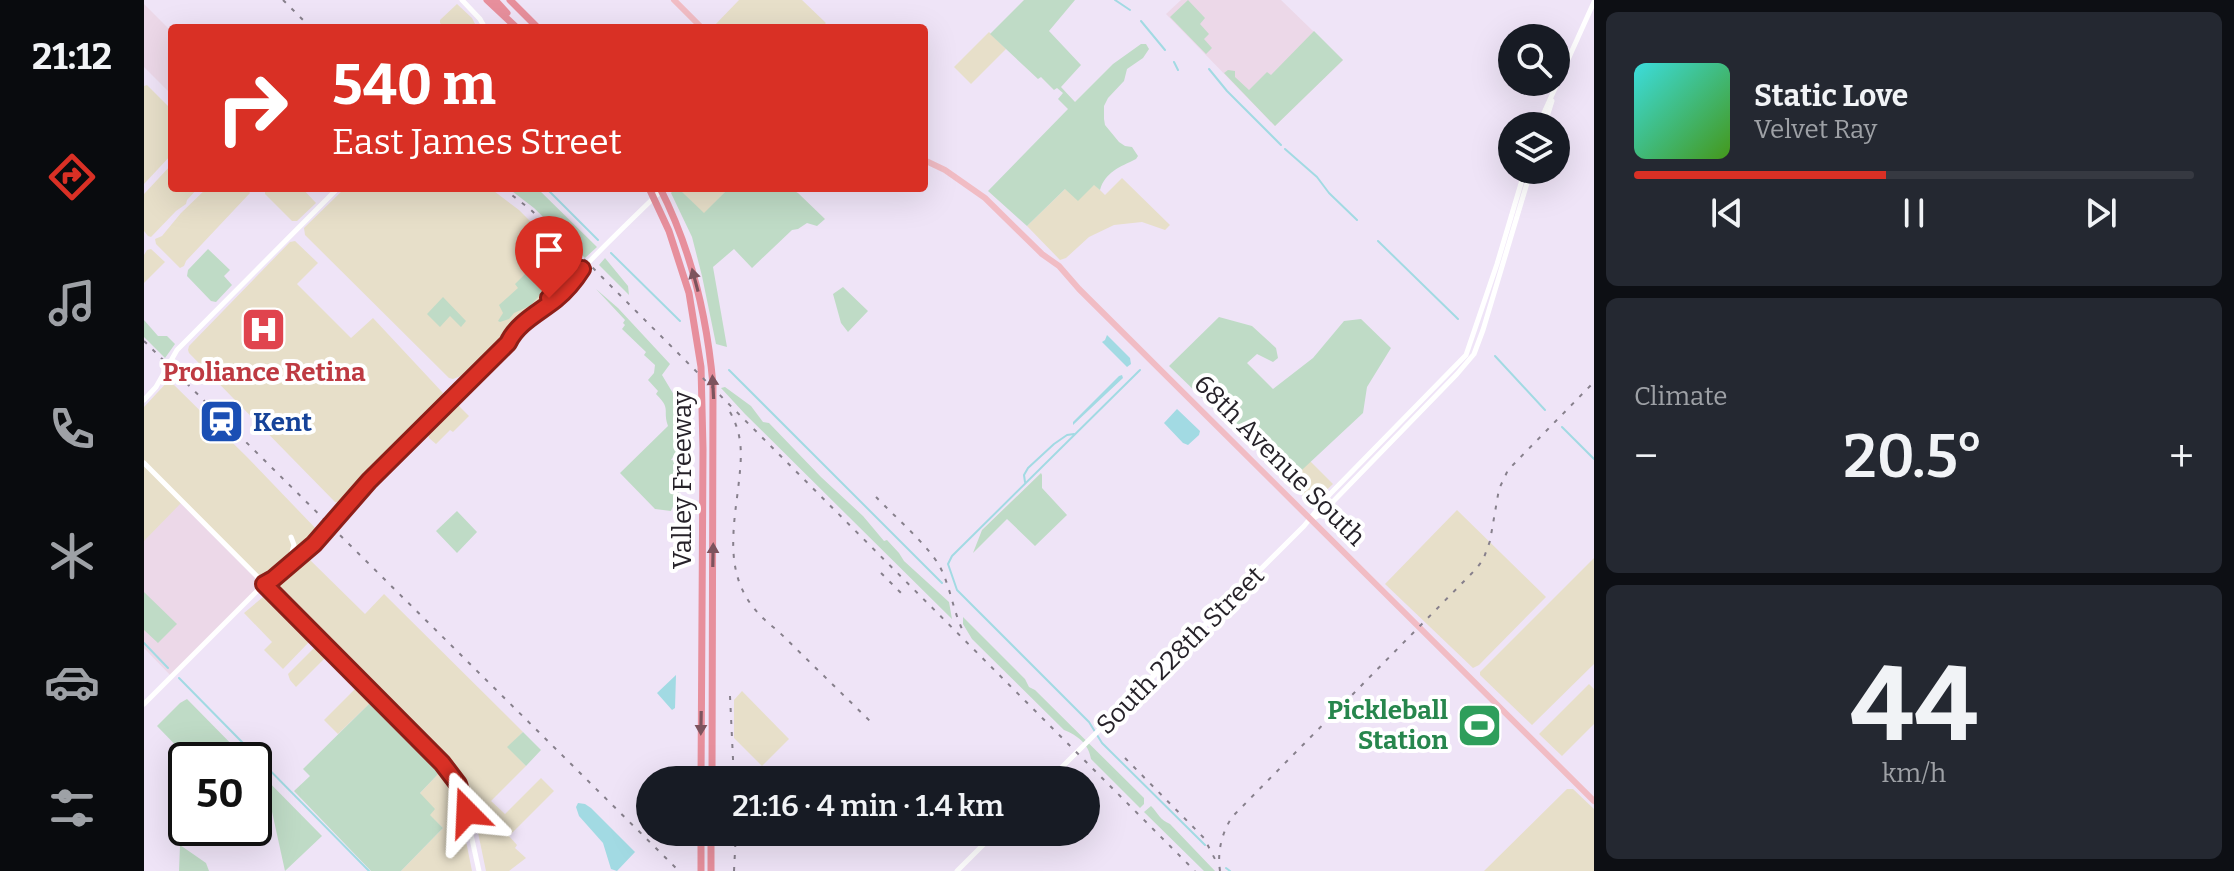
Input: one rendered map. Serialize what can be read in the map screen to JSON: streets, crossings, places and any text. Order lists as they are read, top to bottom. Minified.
{"streets":{"highway":["Valley Freeway"],"main road":["68th Avenue South","South 228th Street"]},"crossings":[["68th Avenue South","South 228th Street"]],"places":{"hospital":["Proliance Retina"],"station":["Kent"],"sports":["Pickleball Station"]},"page":{"tabs":"21:12","turn":["540 m","East James Street"],"song":["Static Love","Velvet Ray"],"tile":["Climate",["44","km/h"]],"heat":["−","20.5°","+"],"limit":"50","trip":"21:16 · 4 min · 1.4 km"}}
